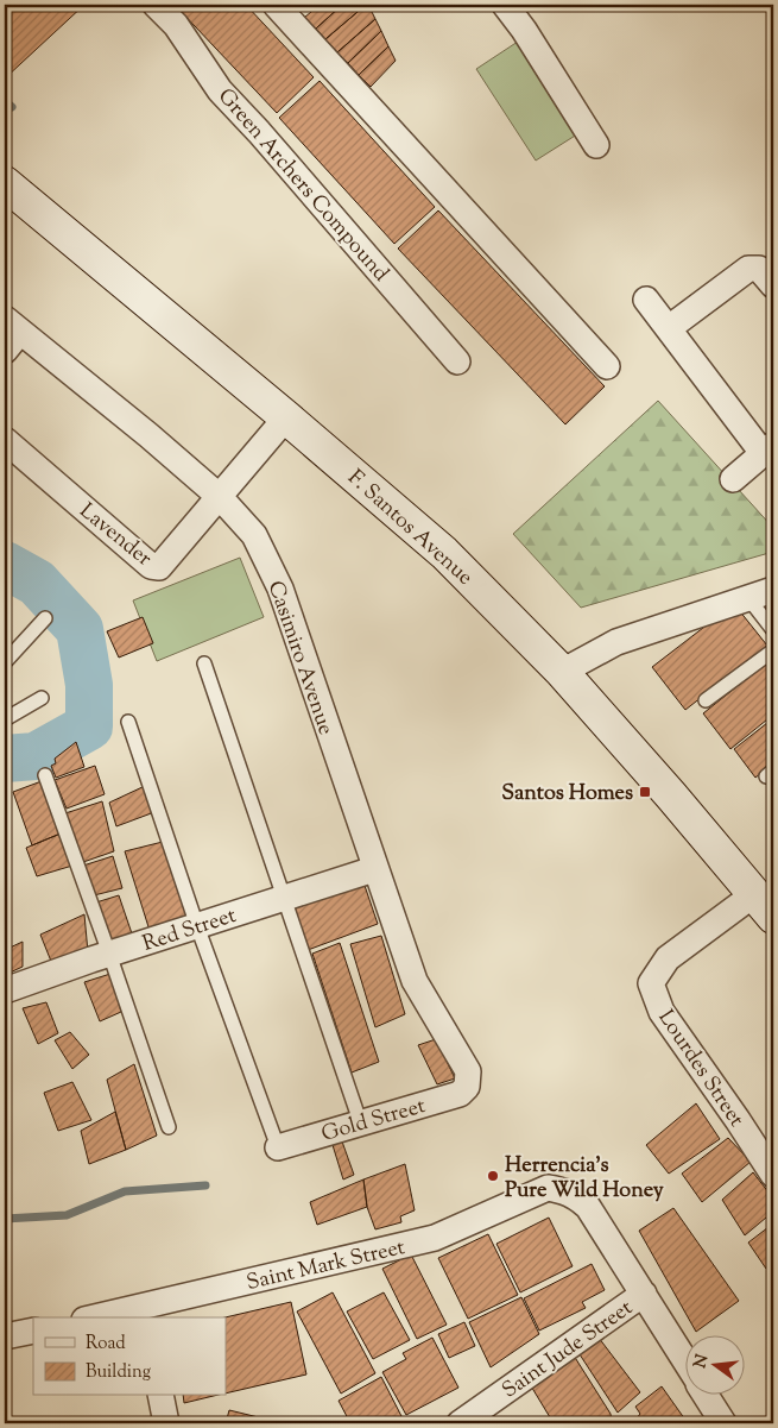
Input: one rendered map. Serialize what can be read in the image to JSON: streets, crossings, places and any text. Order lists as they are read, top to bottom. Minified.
{"streets":{"street":["Green Archers Compound","F. Santos Avenue","Lavender","Casimiro Avenue","Red Street","Lourdes Street","Gold Street","Saint Mark Street","Saint Jude Street"]},"crossings":[["F. Santos Avenue","Lavender"],["F. Santos Avenue","Lourdes Street"],["Lavender","Casimiro Avenue"],["Casimiro Avenue","Red Street"],["Casimiro Avenue","Gold Street"],["Saint Mark Street","Saint Jude Street"]],"places":{"transit":["Santos Homes"],"other":["Herrencia's Pure Wild Honey"]},"legend":["Road","Building"],"north":"left"}
